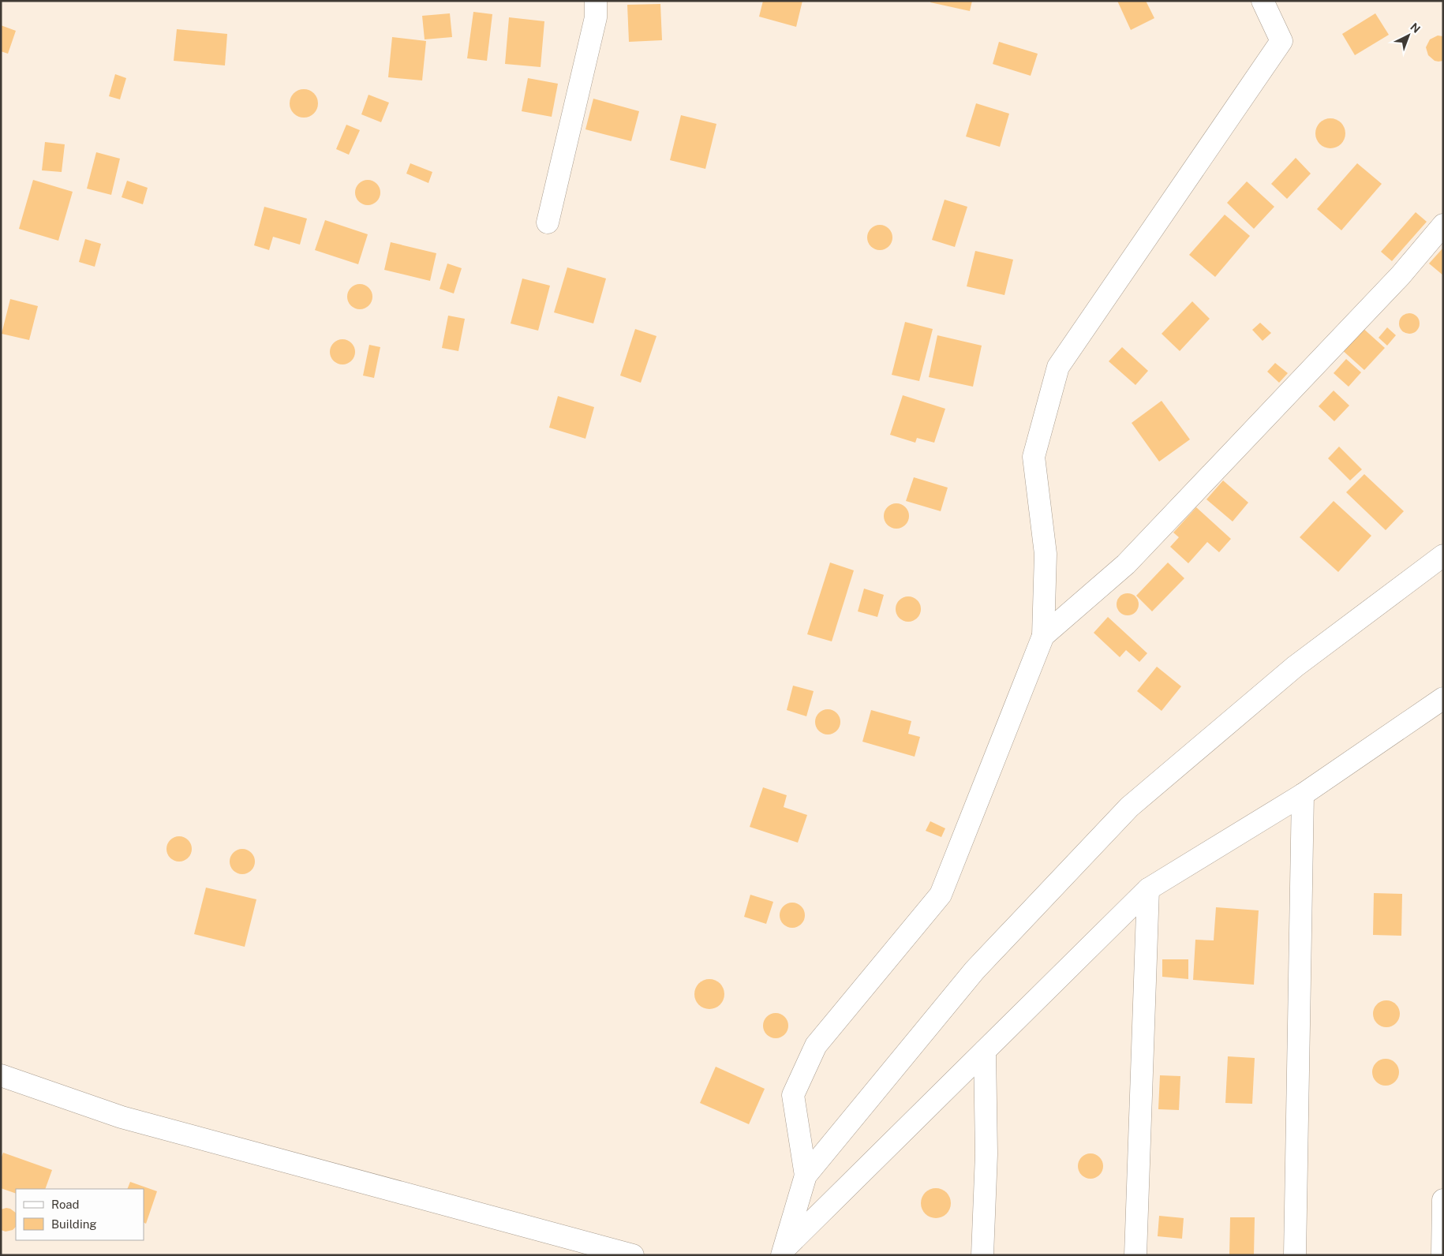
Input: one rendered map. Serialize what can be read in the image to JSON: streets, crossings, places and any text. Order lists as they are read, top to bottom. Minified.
{"legend":["Road","Building"],"north":"top right"}
